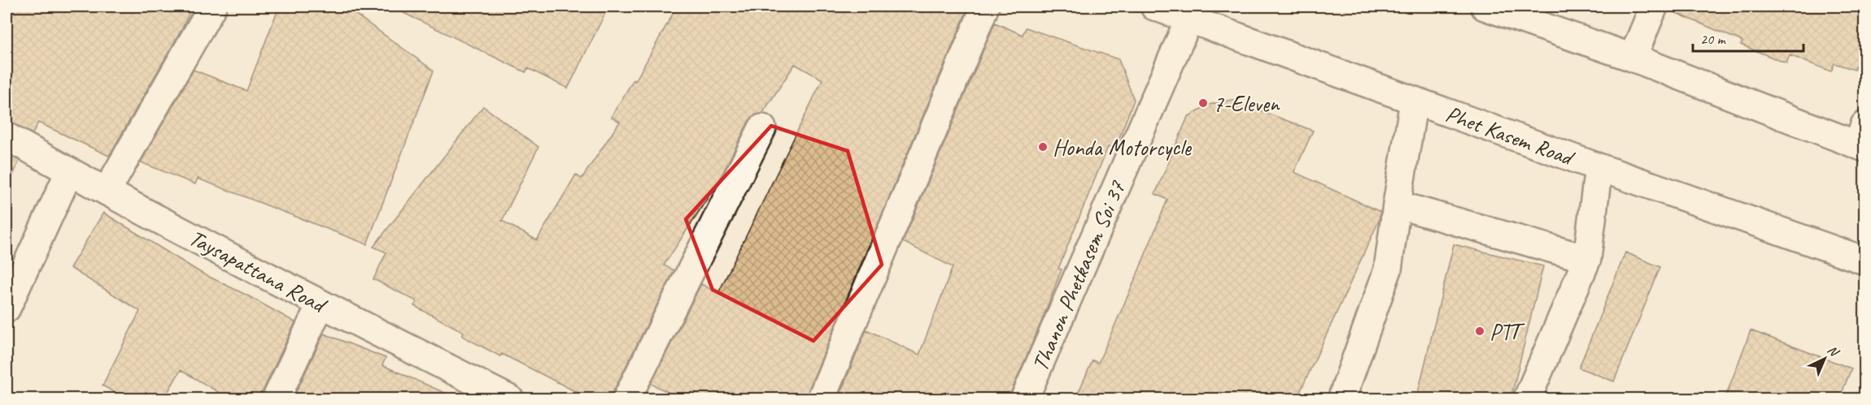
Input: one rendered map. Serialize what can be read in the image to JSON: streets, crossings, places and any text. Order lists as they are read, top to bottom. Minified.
{"streets":{"street":["Phet Kasem Road","Taysapattana Road","Thanon Phetkasem Soi 37"]},"crossings":[["Phet Kasem Road","Thanon Phetkasem Soi 37"]],"places":["7-Eleven","Honda Motorcycle","PTT"],"scale_bar":"20 m","north":"top right"}
